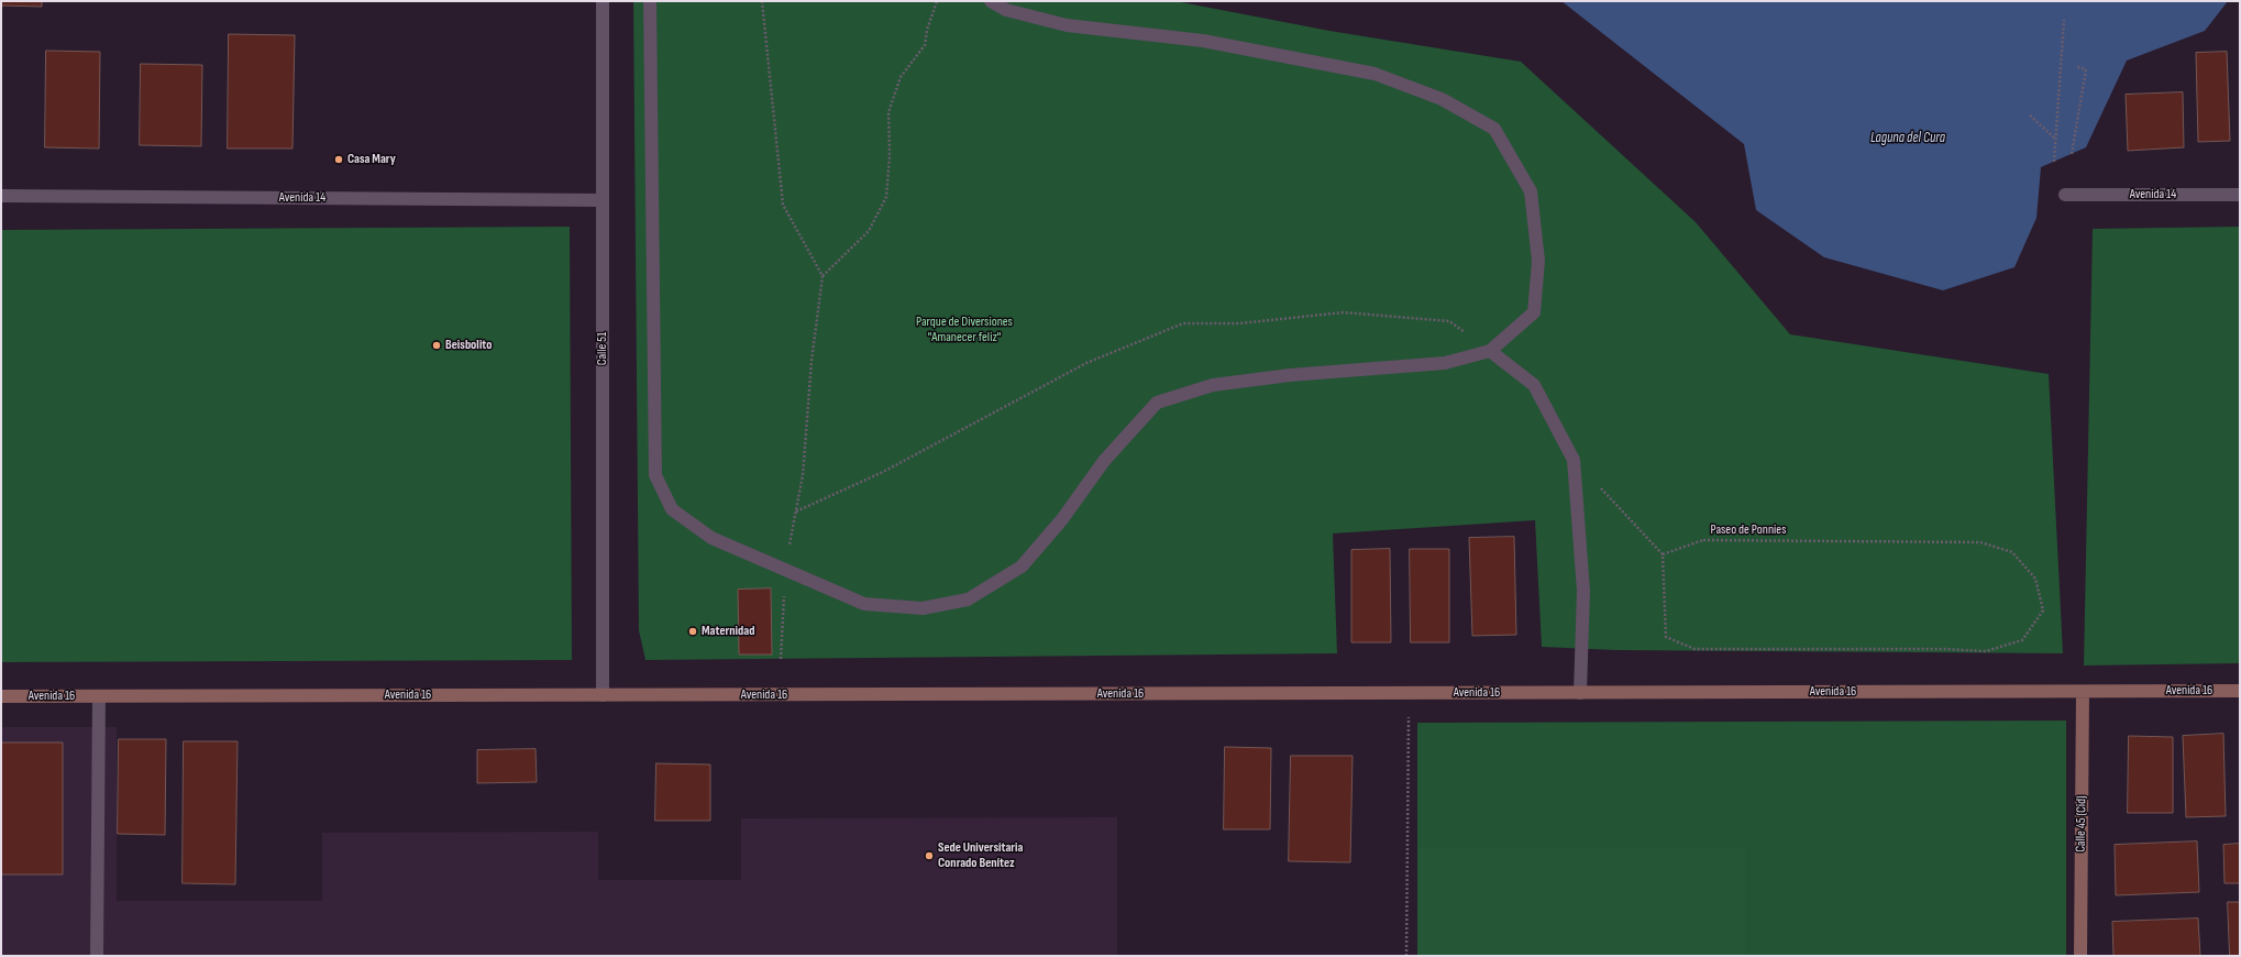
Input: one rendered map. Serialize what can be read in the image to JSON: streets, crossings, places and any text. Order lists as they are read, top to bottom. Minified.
{"streets":{"street":["Avenida 14","Calle 51","Avenida 16","Calle 45 (Cid)"],"path":["Paseo de Ponnies"]},"crossings":[["Avenida 14","Calle 51"],["Calle 51","Avenida 16"],["Avenida 16","Calle 45 (Cid)"]],"water":["Laguna del Cura"],"parks":["Parque de Diversiones \"Amanecer feliz\""],"places":["Casa Mary","Beisbolito","Maternidad","Sede Universitaria Conrado Benítez"]}
